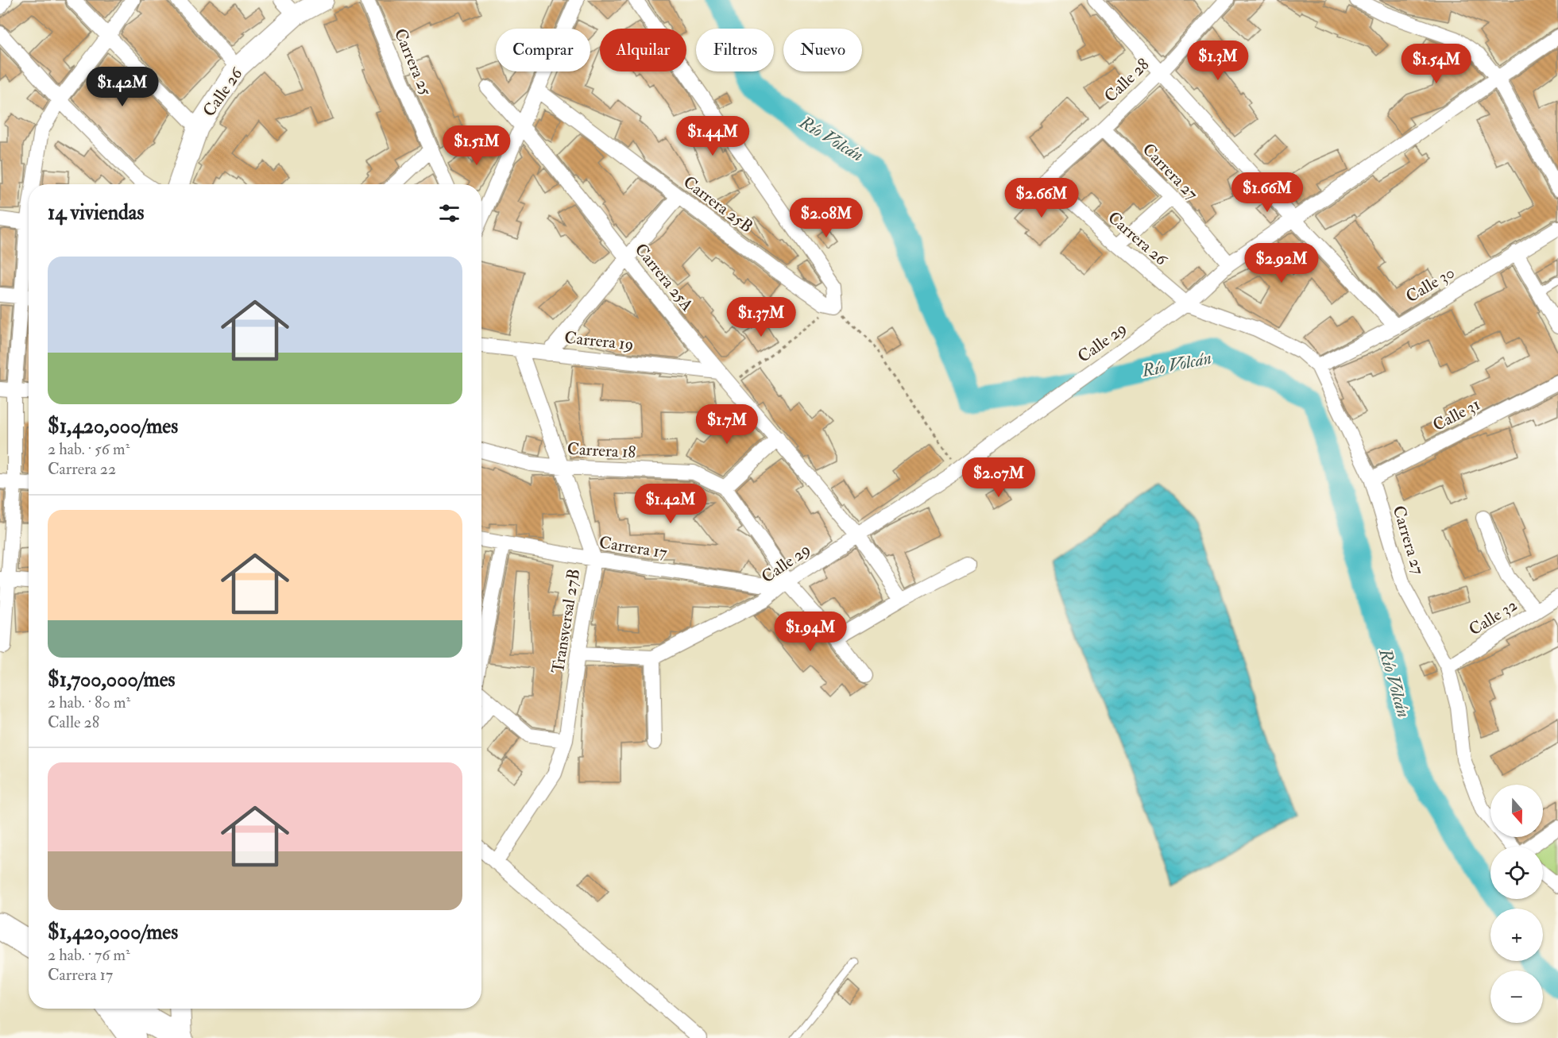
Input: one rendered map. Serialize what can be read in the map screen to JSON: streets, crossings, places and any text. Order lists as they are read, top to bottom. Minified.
{"streets":{"main road":["Calle 26"],"street":["Carrera 25","Calle 28","Carrera 27","Carrera 25B","Carrera 26","Carrera 25A","Calle 30","Carrera 19","Calle 29","Calle 31","Carrera 18","Carrera 17","Calle 32","Transversal 27B"]},"crossings":[["Calle 28","Carrera 27"],["Calle 28","Carrera 26"],["Carrera 27","Carrera 26"],["Carrera 27","Calle 30"],["Carrera 27","Calle 29"],["Carrera 27","Calle 31"],["Carrera 27","Calle 32"],["Carrera 26","Calle 29"],["Carrera 25A","Carrera 19"],["Carrera 25A","Calle 29"],["Carrera 19","Transversal 27B"],["Calle 29","Carrera 17"],["Carrera 18","Transversal 27B"],["Carrera 17","Transversal 27B"]],"water":["Río Volcán"],"north":"bottom","page":{"chip":["Comprar","Alquilar","Filtros","Nuevo"],"price":["$1.3M","$1.54M","$1.42M","$1.44M","$1.51M","$1.66M","$2.66M","$2.08M","$2.92M","$1.37M","$1.7M","$2.07M","$1.42M","$1.94M"],"heading":"14 viviendas","list":[{"name":"$1,420,000/mes","note":"2 hab. · 56 m² · Carrera 22"},{"name":"$1,700,000/mes","note":"2 hab. · 80 m² · Calle 28"},{"name":"$1,420,000/mes","note":"2 hab. · 76 m² · Carrera 17"}],"map_buttons":["+","−"]}}
